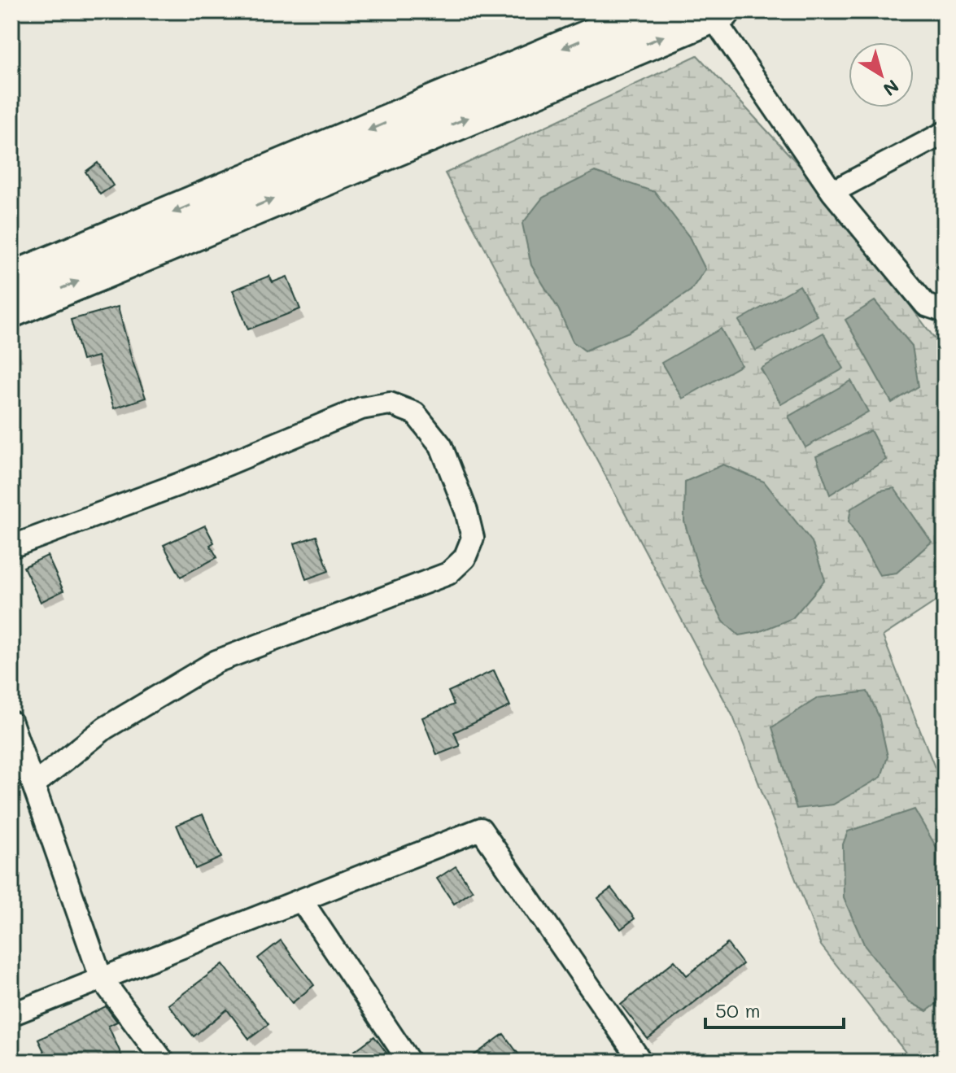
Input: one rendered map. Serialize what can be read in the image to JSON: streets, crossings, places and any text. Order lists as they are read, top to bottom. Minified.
{"scale_bar":"50 m","north":"bottom right"}
